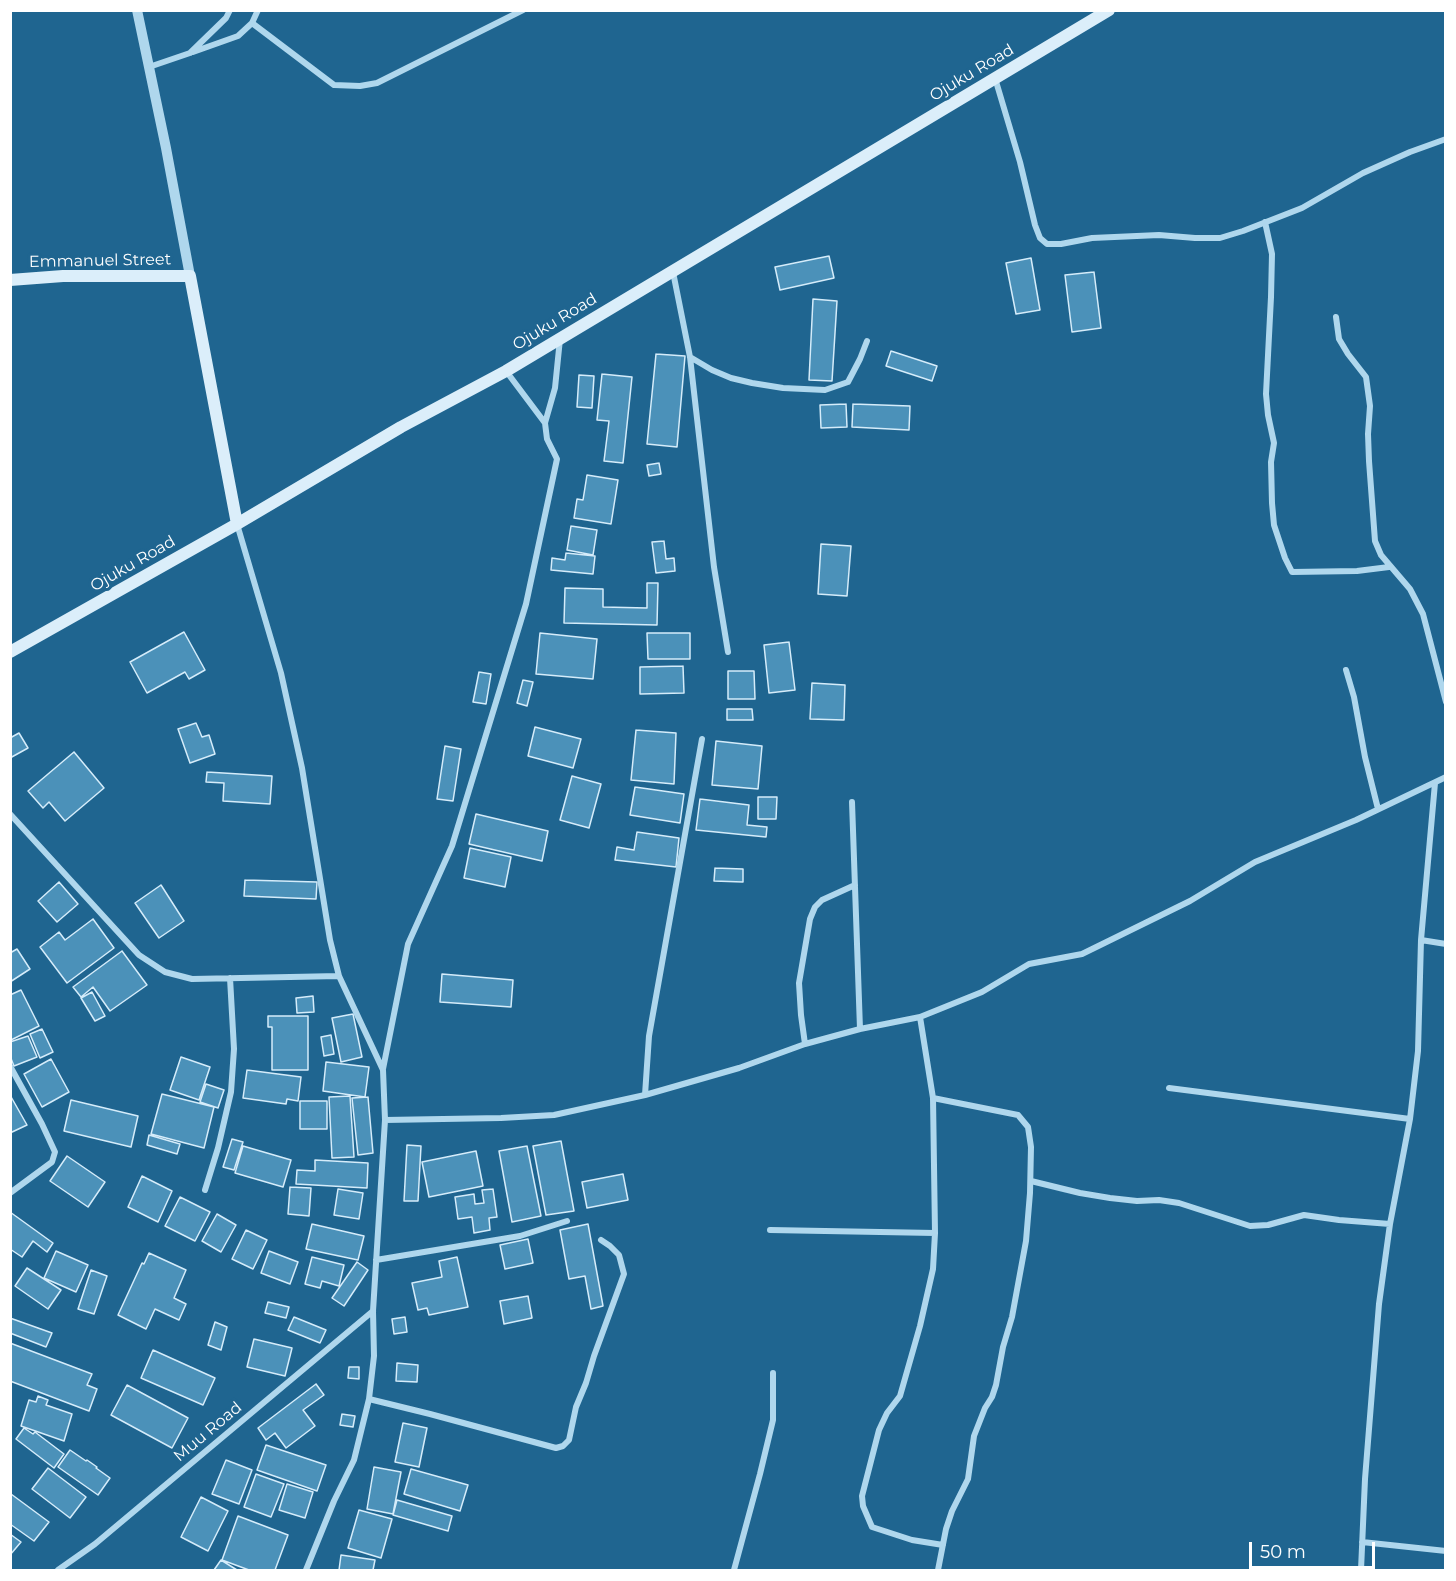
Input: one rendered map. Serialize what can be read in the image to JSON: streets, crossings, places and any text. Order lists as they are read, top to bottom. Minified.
{"streets":{"main road":["Ojuku Road","Emmanuel Street"],"street":["Muu Road"]},"scale_bar":"50 m"}
